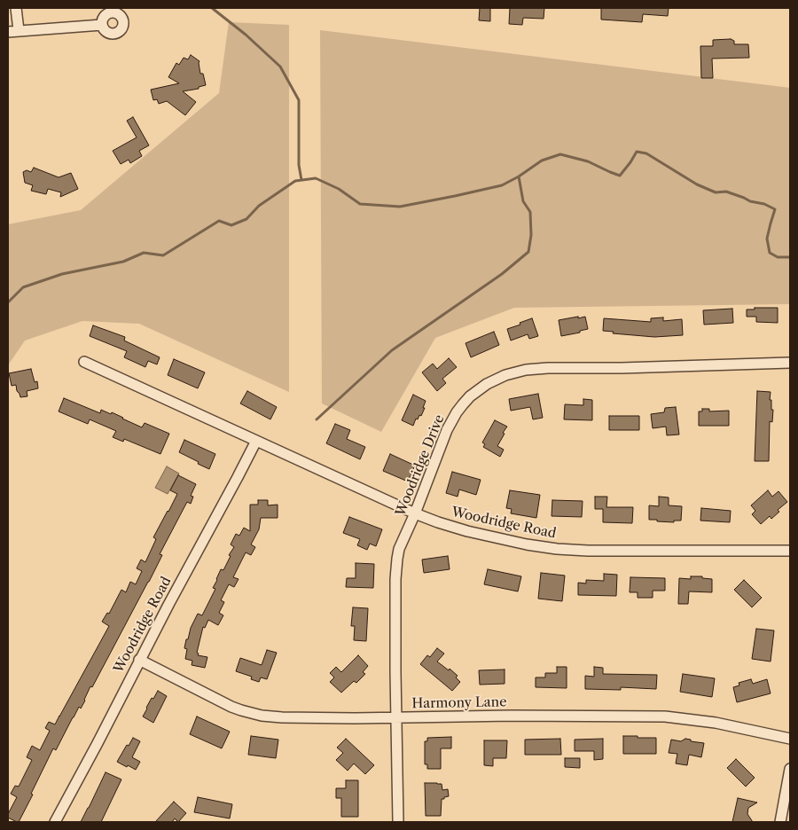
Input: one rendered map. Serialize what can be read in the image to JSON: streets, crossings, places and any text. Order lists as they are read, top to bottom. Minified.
{"streets":{"street":["Woodridge Drive","Woodridge Road","Harmony Lane"]},"crossings":[["Woodridge Drive","Woodridge Road"],["Woodridge Drive","Harmony Lane"],["Woodridge Road","Harmony Lane"]]}
